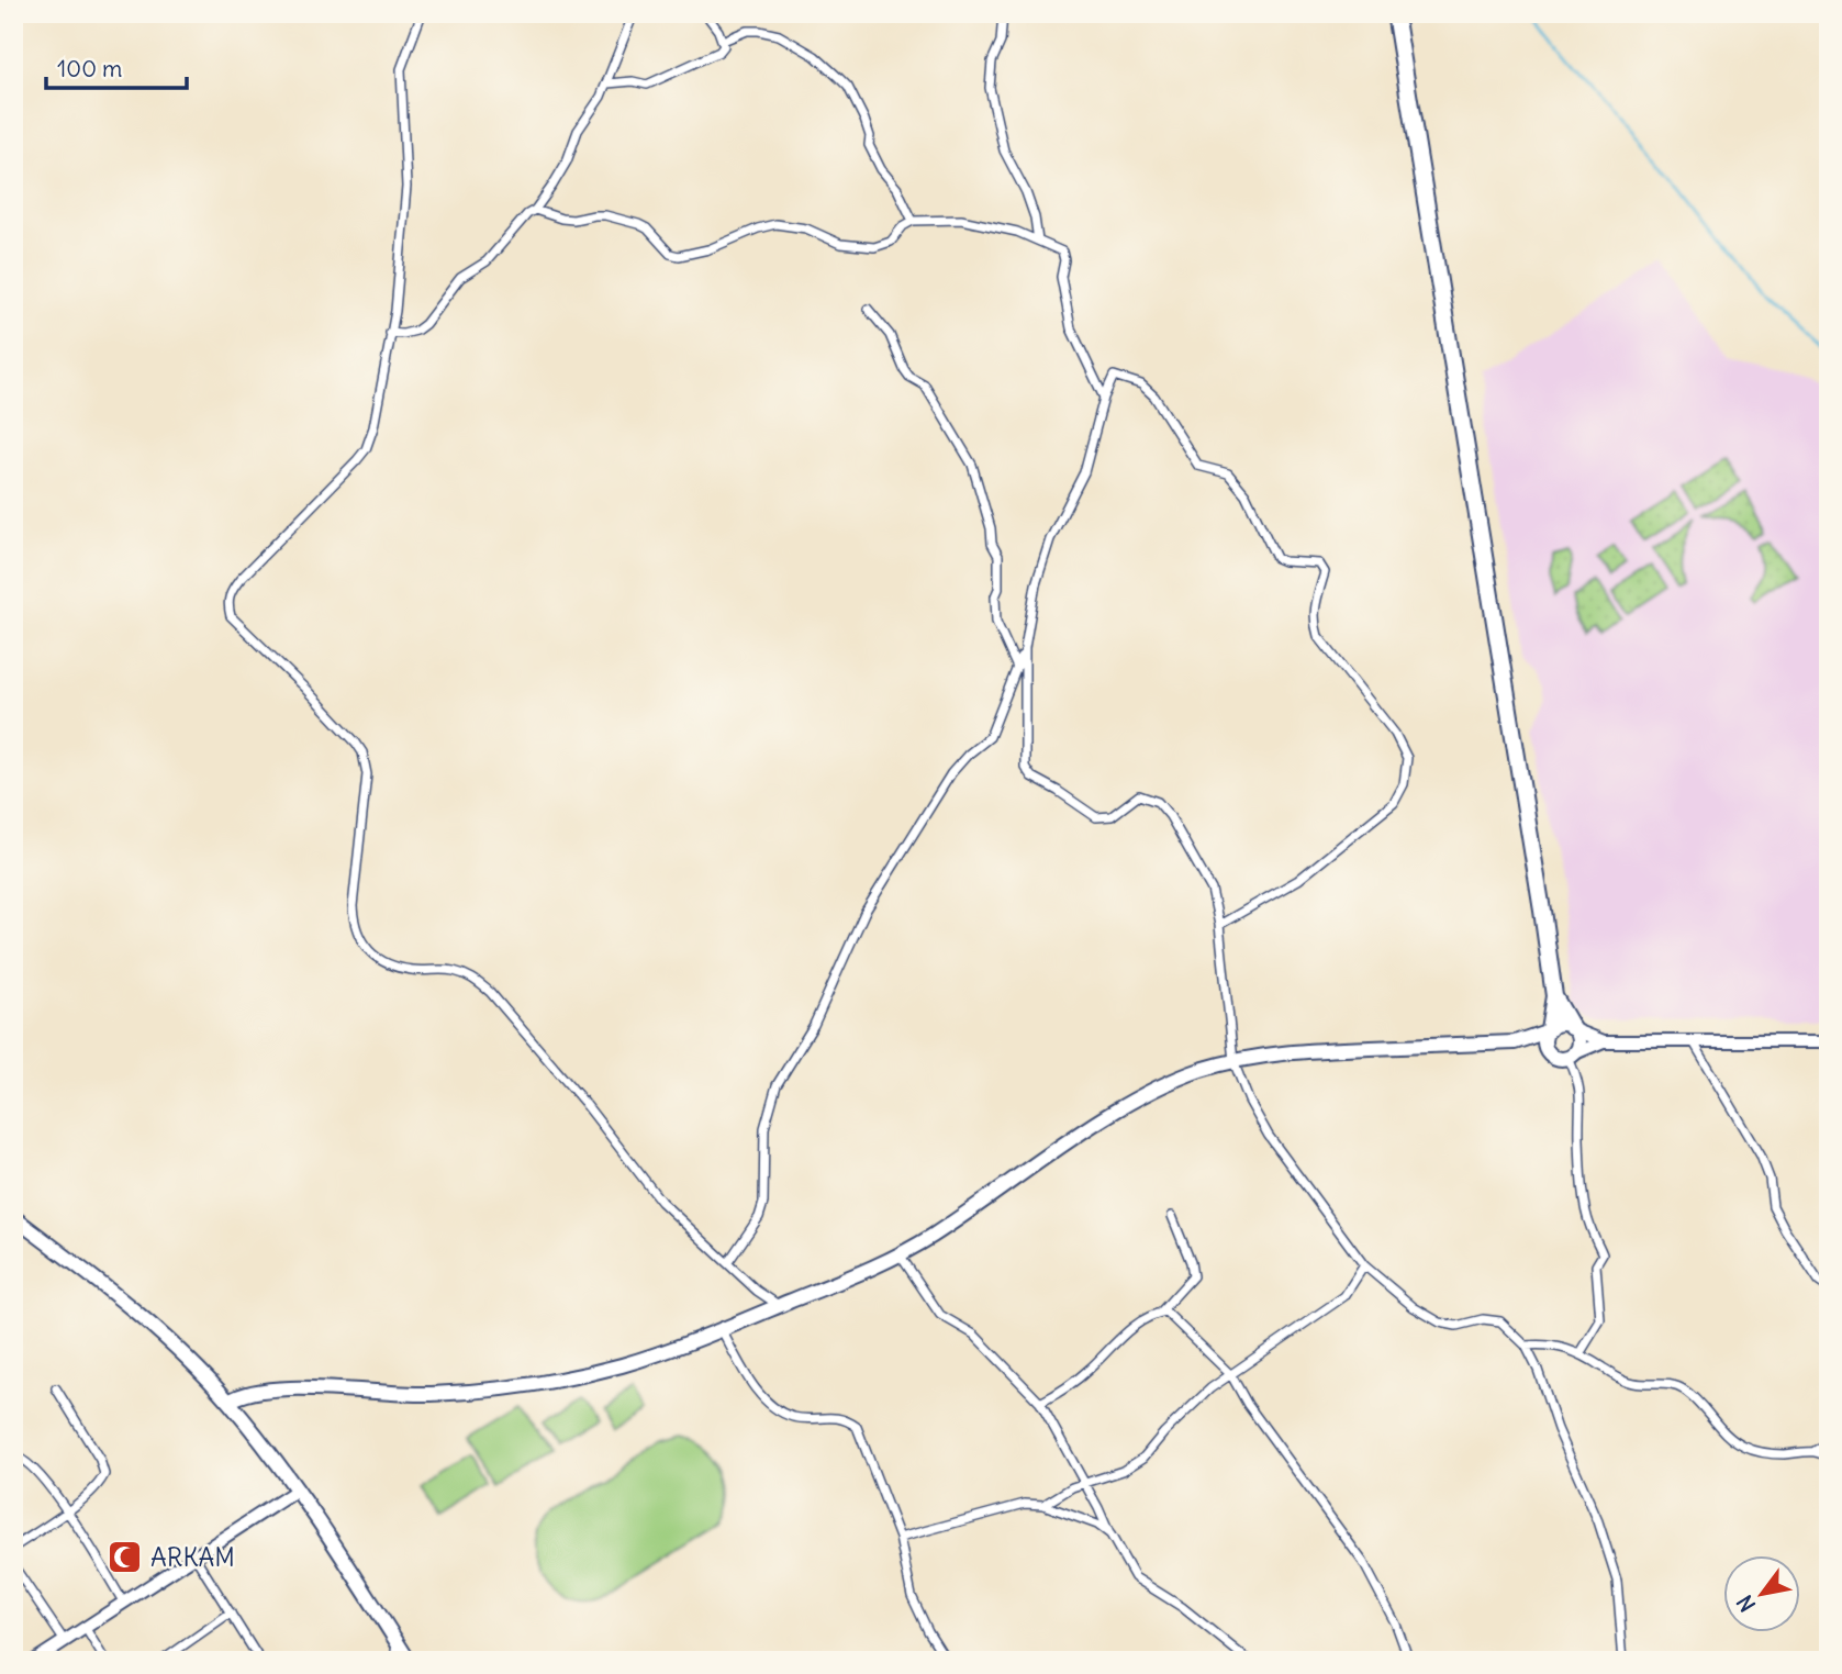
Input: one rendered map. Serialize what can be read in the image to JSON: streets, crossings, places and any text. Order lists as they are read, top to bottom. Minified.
{"places":{"mosque":["ARKAM"]},"scale_bar":"100 m","north":"bottom left"}
